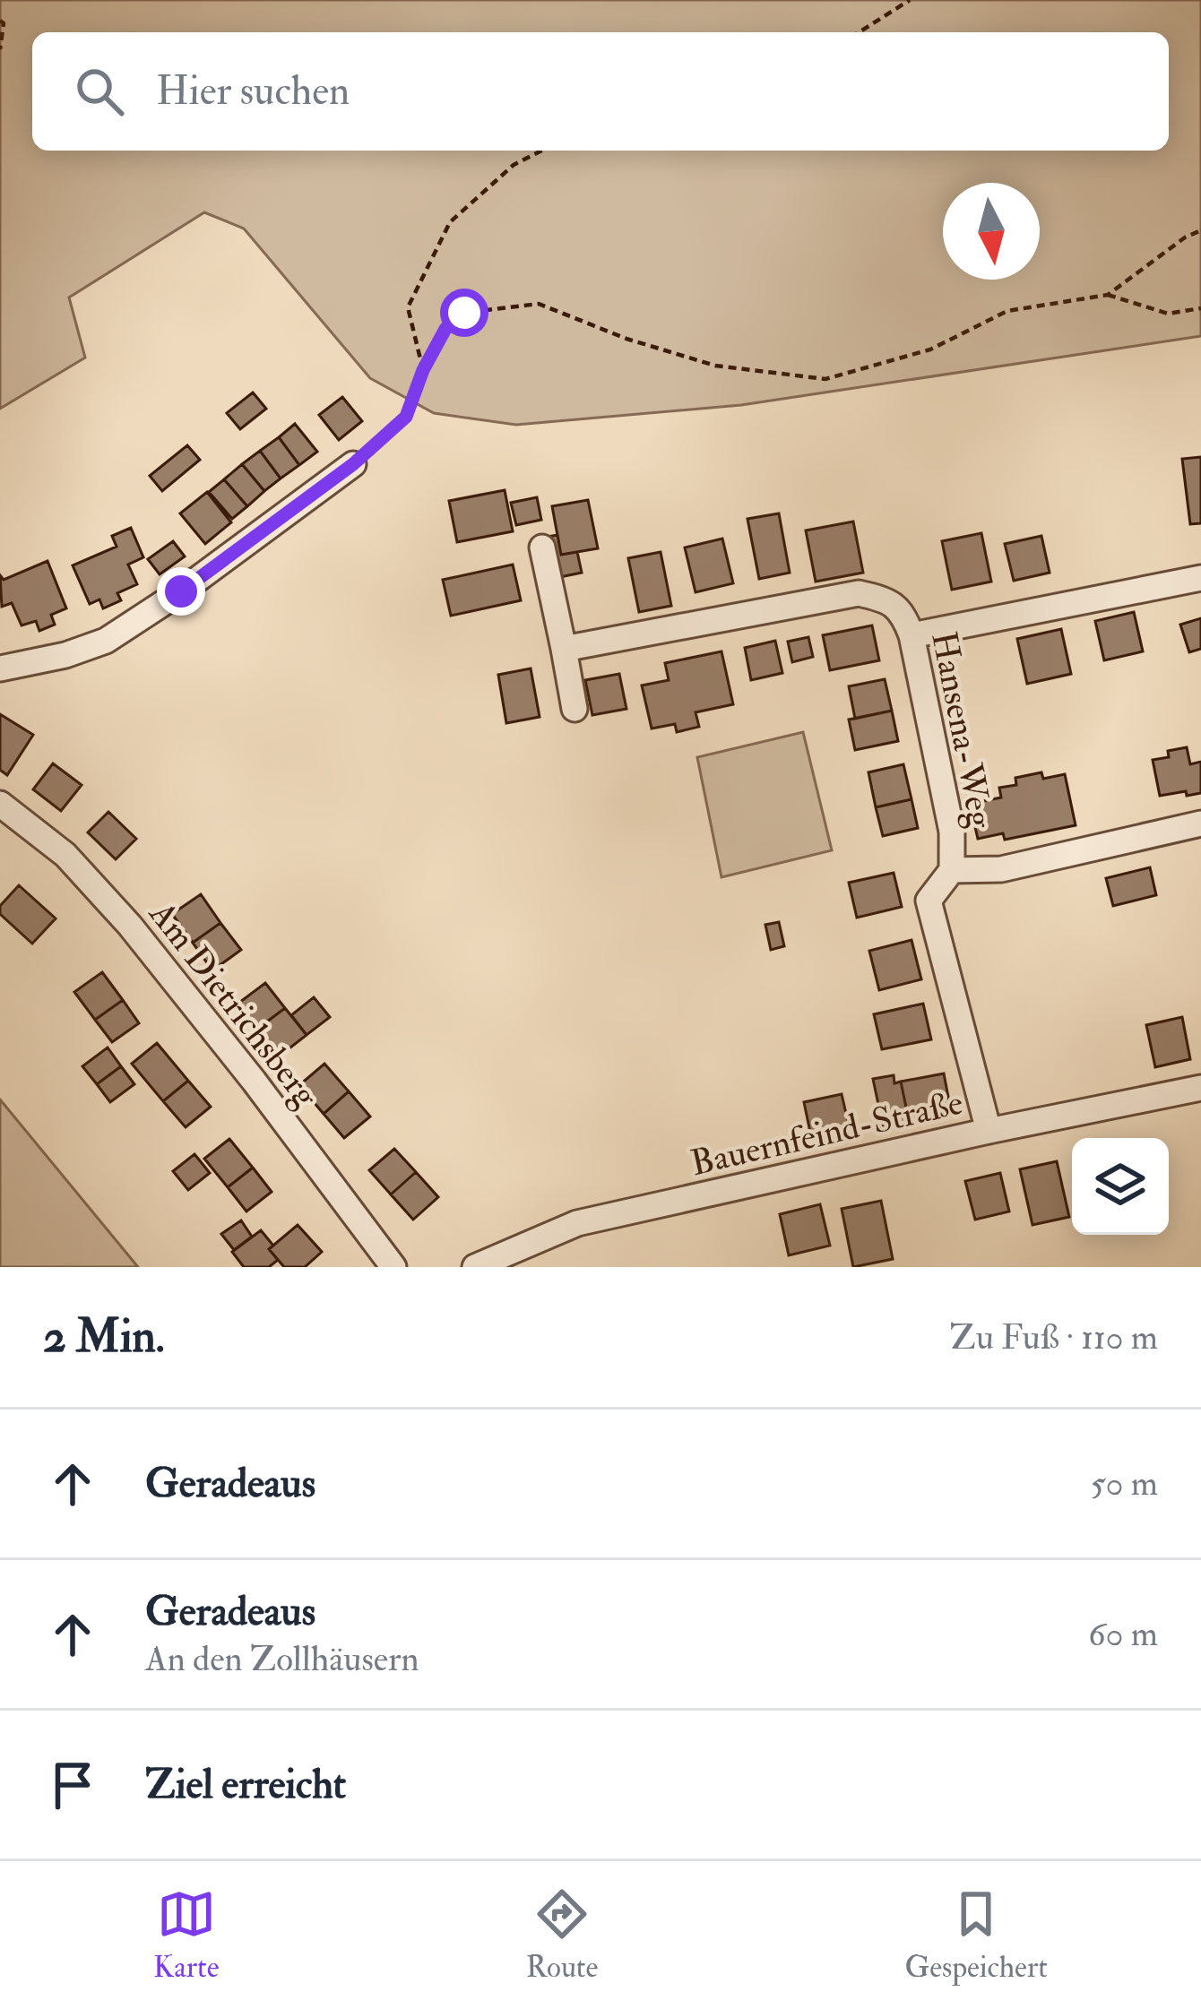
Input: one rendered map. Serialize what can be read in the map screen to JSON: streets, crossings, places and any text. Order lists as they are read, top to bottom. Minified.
{"streets":{"street":["Hansena-Weg","Am Dietrichsberg","Bauernfeind-Straße"]},"crossings":[["Hansena-Weg","Bauernfeind-Straße"]],"north":"bottom","page":{"search":"Hier suchen","heading":["2 Min.","Zu Fuß · 110 m"],"list":[["Geradeaus","50 m"],["Geradeaus","An den Zollhäusern","60 m"],"Ziel erreicht"],"nav":["Karte","Route","Gespeichert"]}}
